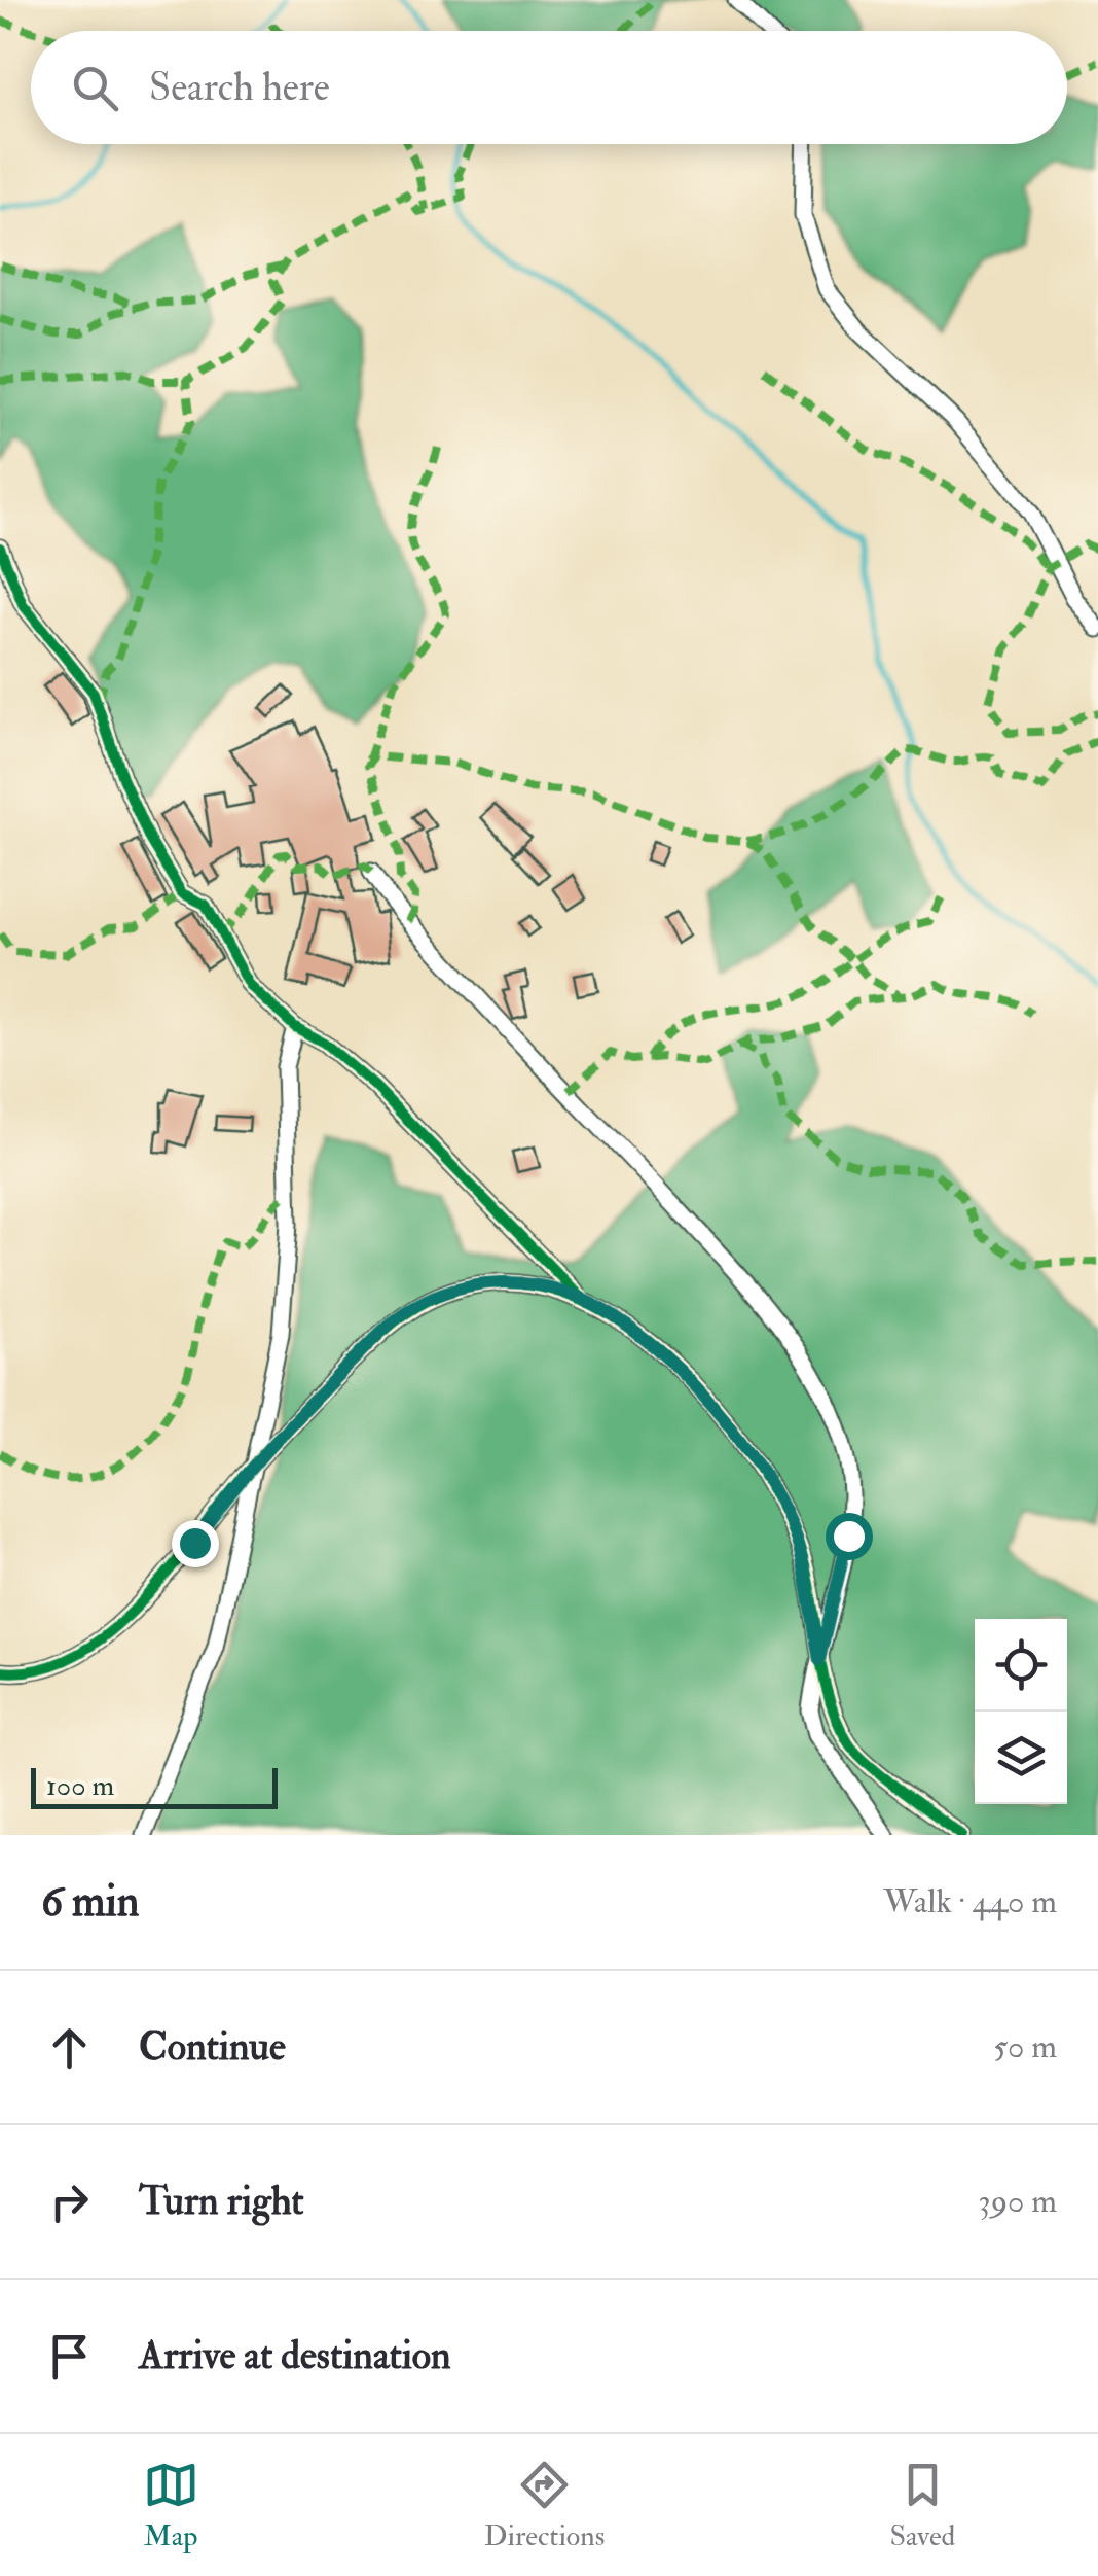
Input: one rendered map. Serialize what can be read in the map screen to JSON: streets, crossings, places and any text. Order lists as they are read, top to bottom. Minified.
{"scale_bar":"100 m","page":{"search":"Search here","scale":"100 m","heading":["6 min","Walk · 440 m"],"list":[["Continue","50 m"],["Turn right","390 m"],"Arrive at destination"],"nav":["Map","Directions","Saved"]}}
